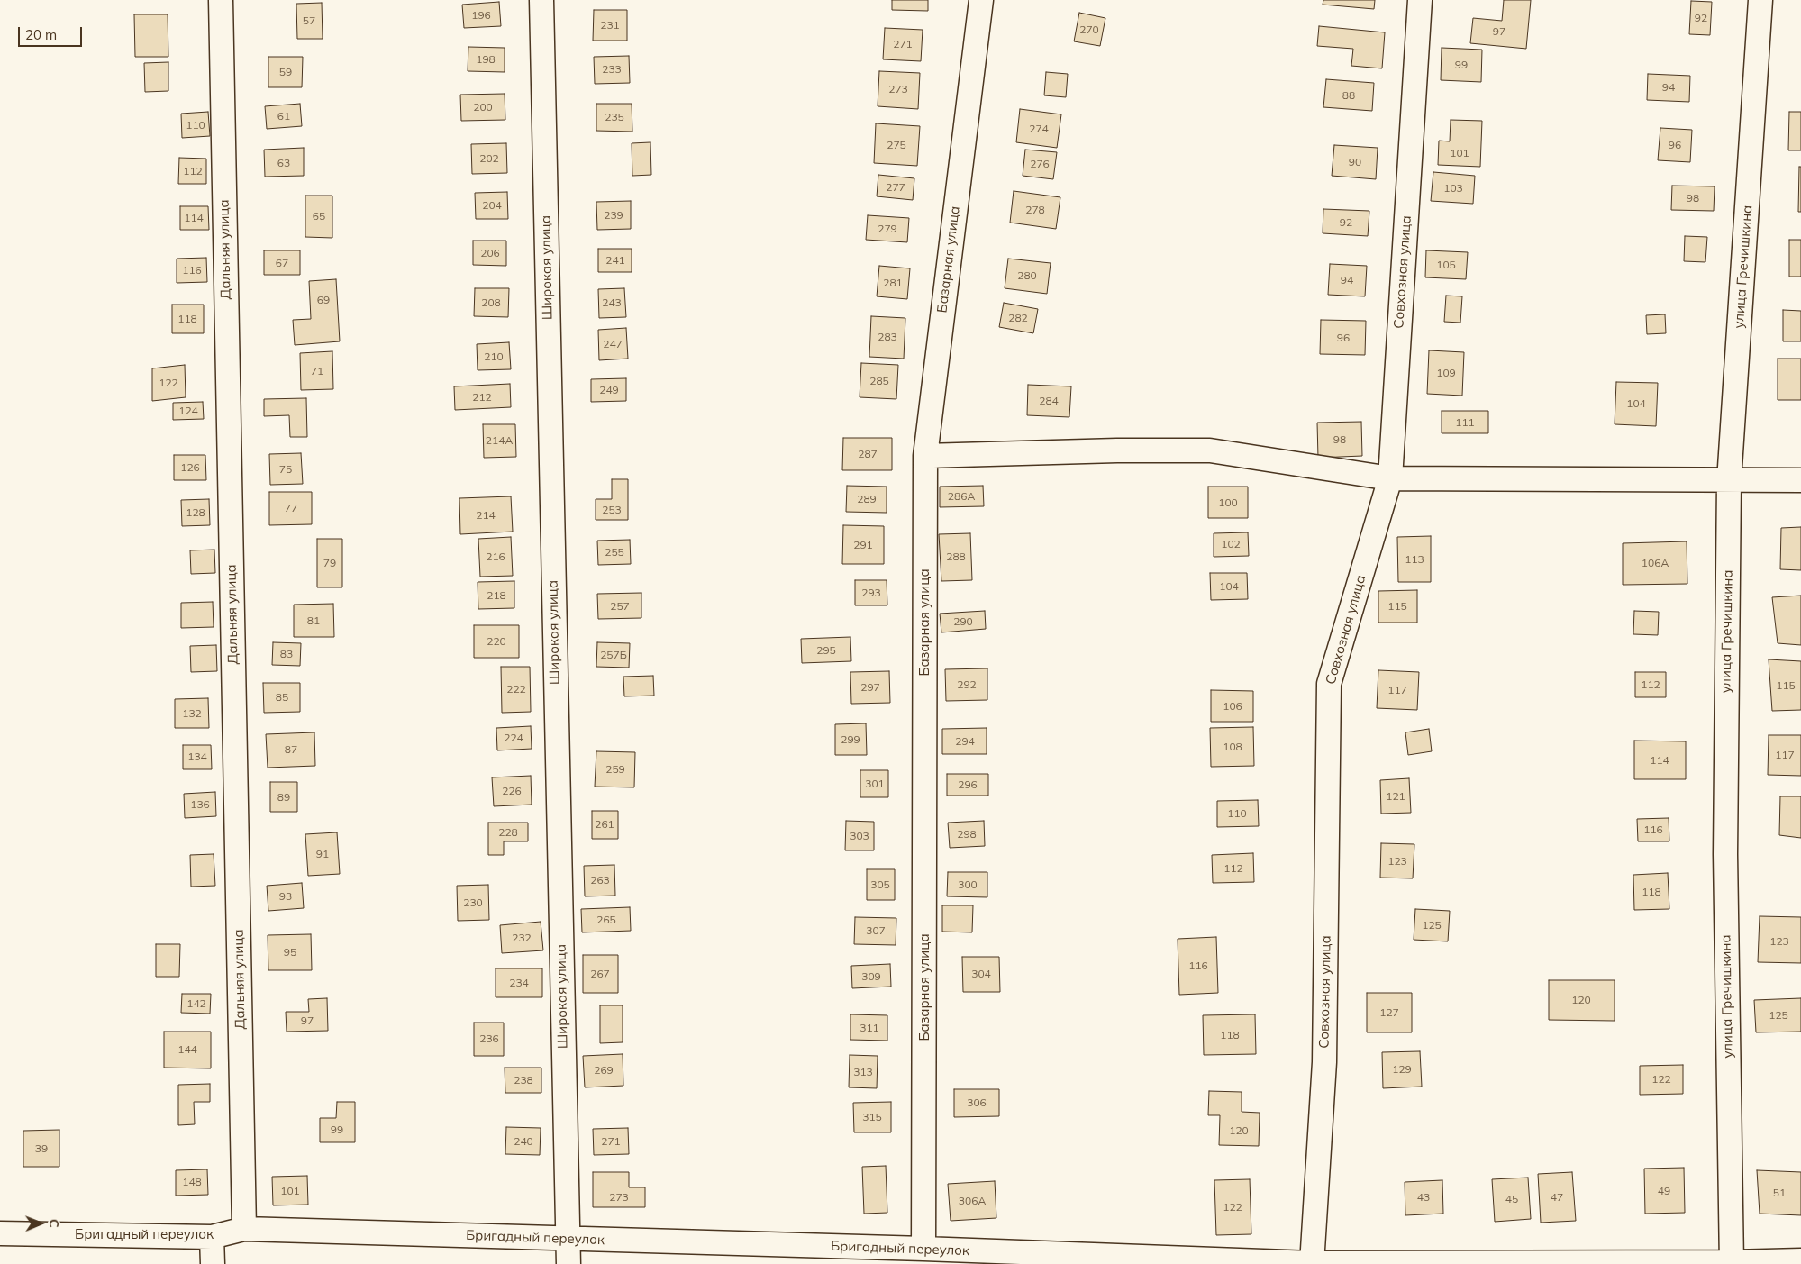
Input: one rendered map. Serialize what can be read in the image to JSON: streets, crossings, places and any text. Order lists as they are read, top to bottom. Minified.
{"streets":{"street":["Дальняя улица","Базарная улица","улица Гречишкина","Широкая улица","Совхозная улица","Бригадный переулок"]},"crossings":[["Дальняя улица","Бригадный переулок"],["Базарная улица","Бригадный переулок"],["улица Гречишкина","Бригадный переулок"],["Широкая улица","Бригадный переулок"],["Совхозная улица","Бригадный переулок"]],"house_numbers":["196","92","57","231","270","97","271","198","99","233","59","94","273","88","200","61","235","110","274","275","96","101","202","90","63","276","112","277","103","98","204","278","239","65","114","92","279","206","241","67","105","116","280","94","281","69","208","243","282","118","283","96","247","210","71","109","285","122","249","212","284","104","124","111","98","214А","287","126","75","286А","289","100","77","253","128","214","102","291","255","216","288","113","79","106А","104","293","218","257","115","81","290","220","295","83","257Б","292","112","115","297","222","117","85","106","132","224","299","294","108","87","117","134","114","259","301","296","226","121","89","136","110","261","116","228","298","303","91","123","112","263","305","300","118","93","230","265","125","307","232","123","95","116","267","304","309","234","120","142","127","125","97","311","118","236","144","129","269","313","122","238","306","315","99","120","240","271","39","148","101","49","51","273","43","47","45","306А","122"],"scale_bar":"20 m","north":"right"}
